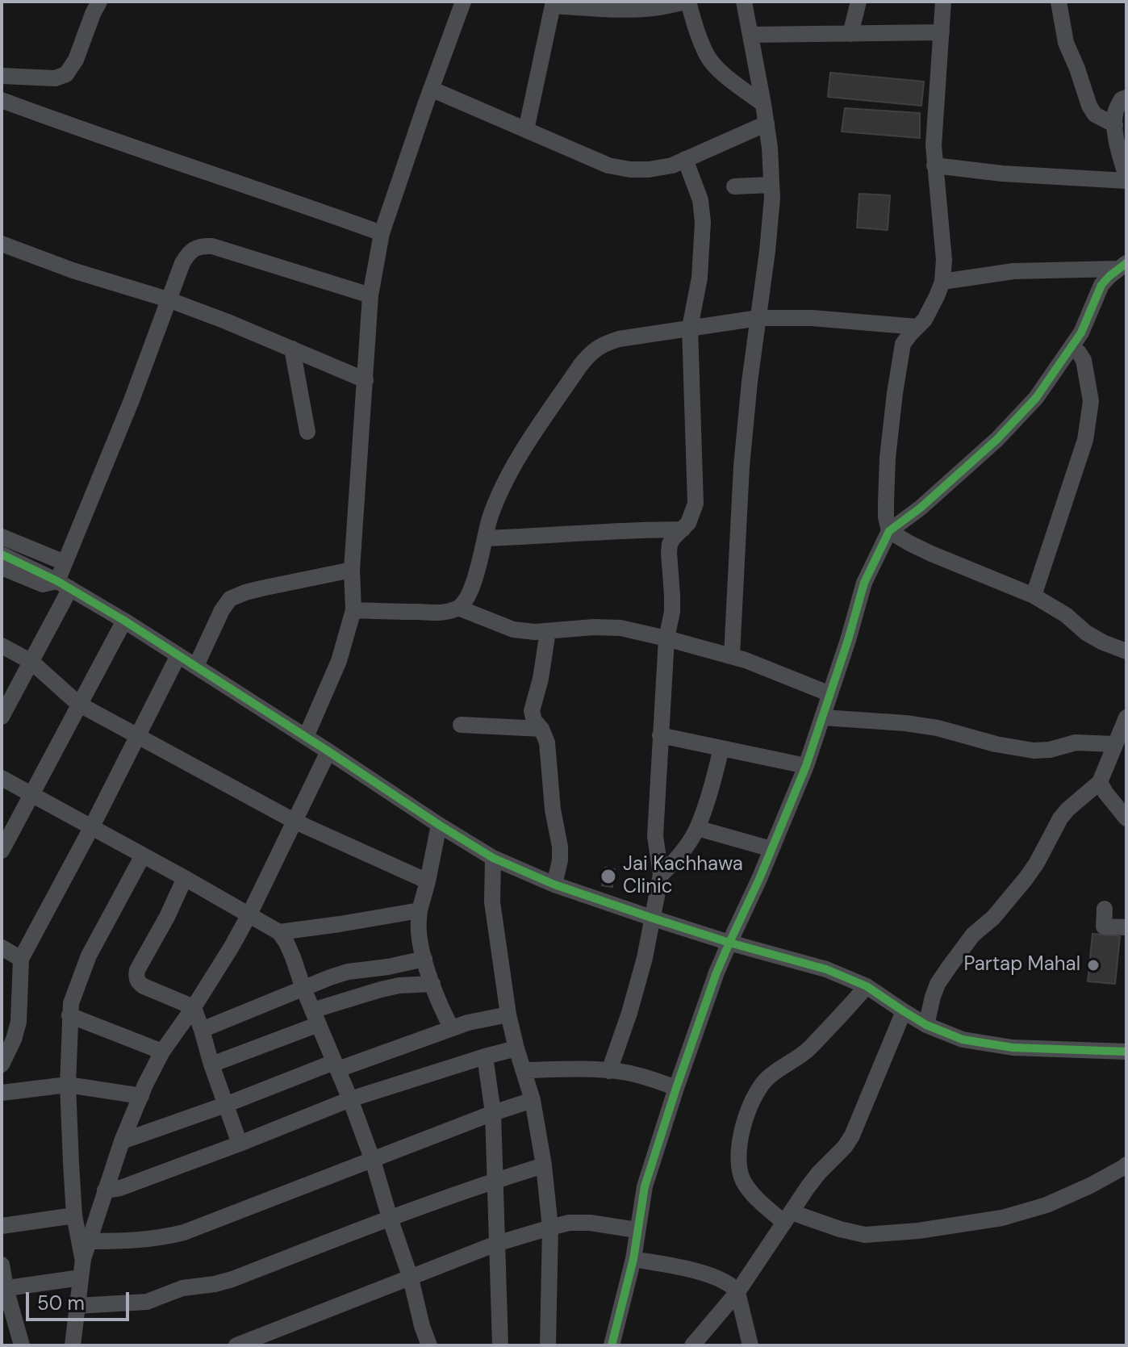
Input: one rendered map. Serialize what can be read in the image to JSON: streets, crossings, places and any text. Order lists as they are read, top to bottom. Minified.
{"places":["Jai Kachhawa Clinic","Partap Mahal"],"scale_bar":"50 m"}
